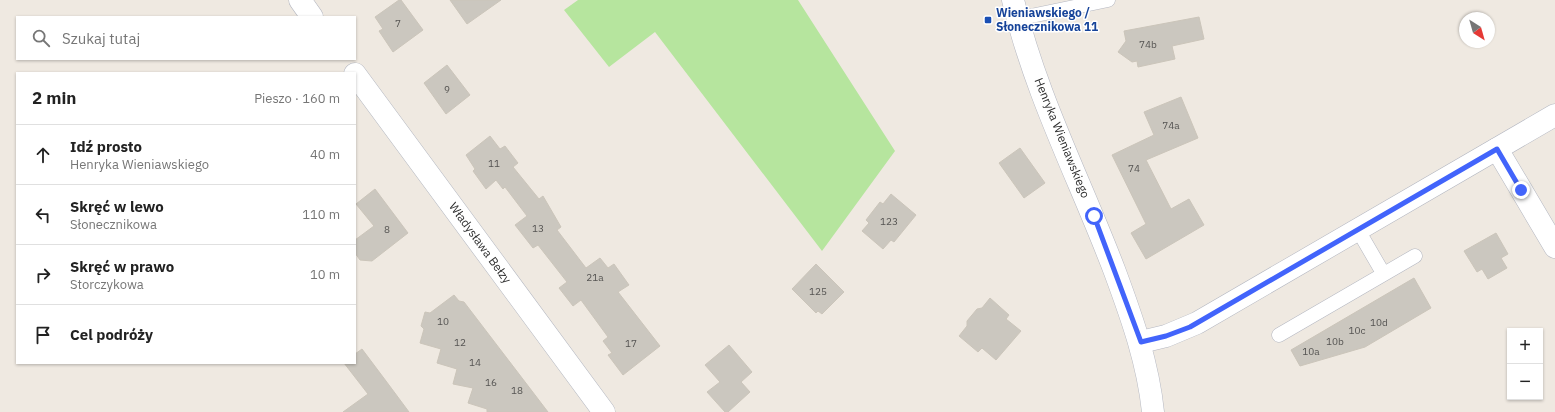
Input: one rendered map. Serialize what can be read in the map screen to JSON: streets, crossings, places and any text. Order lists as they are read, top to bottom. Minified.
{"streets":{"street":["Henryka Wieniawskiego","Władysława Bełzy"]},"places":{"transit":["Wieniawskiego / Słonecznikowa 11"]},"house_numbers":["7","74b","9","74a","11","74","123","13","8","21a","125","10","10d","10c","10b","12","17","10a","14","16","18"],"north":"bottom right","page":{"search":"Szukaj tutaj","heading":["2 min","Pieszo · 160 m"],"list":[["Idź prosto","Henryka Wieniawskiego","40 m"],["Skręć w lewo","Słonecznikowa","110 m"],["Skręć w prawo","Storczykowa","10 m"],"Cel podróży"],"map_buttons":["+","−"]}}
